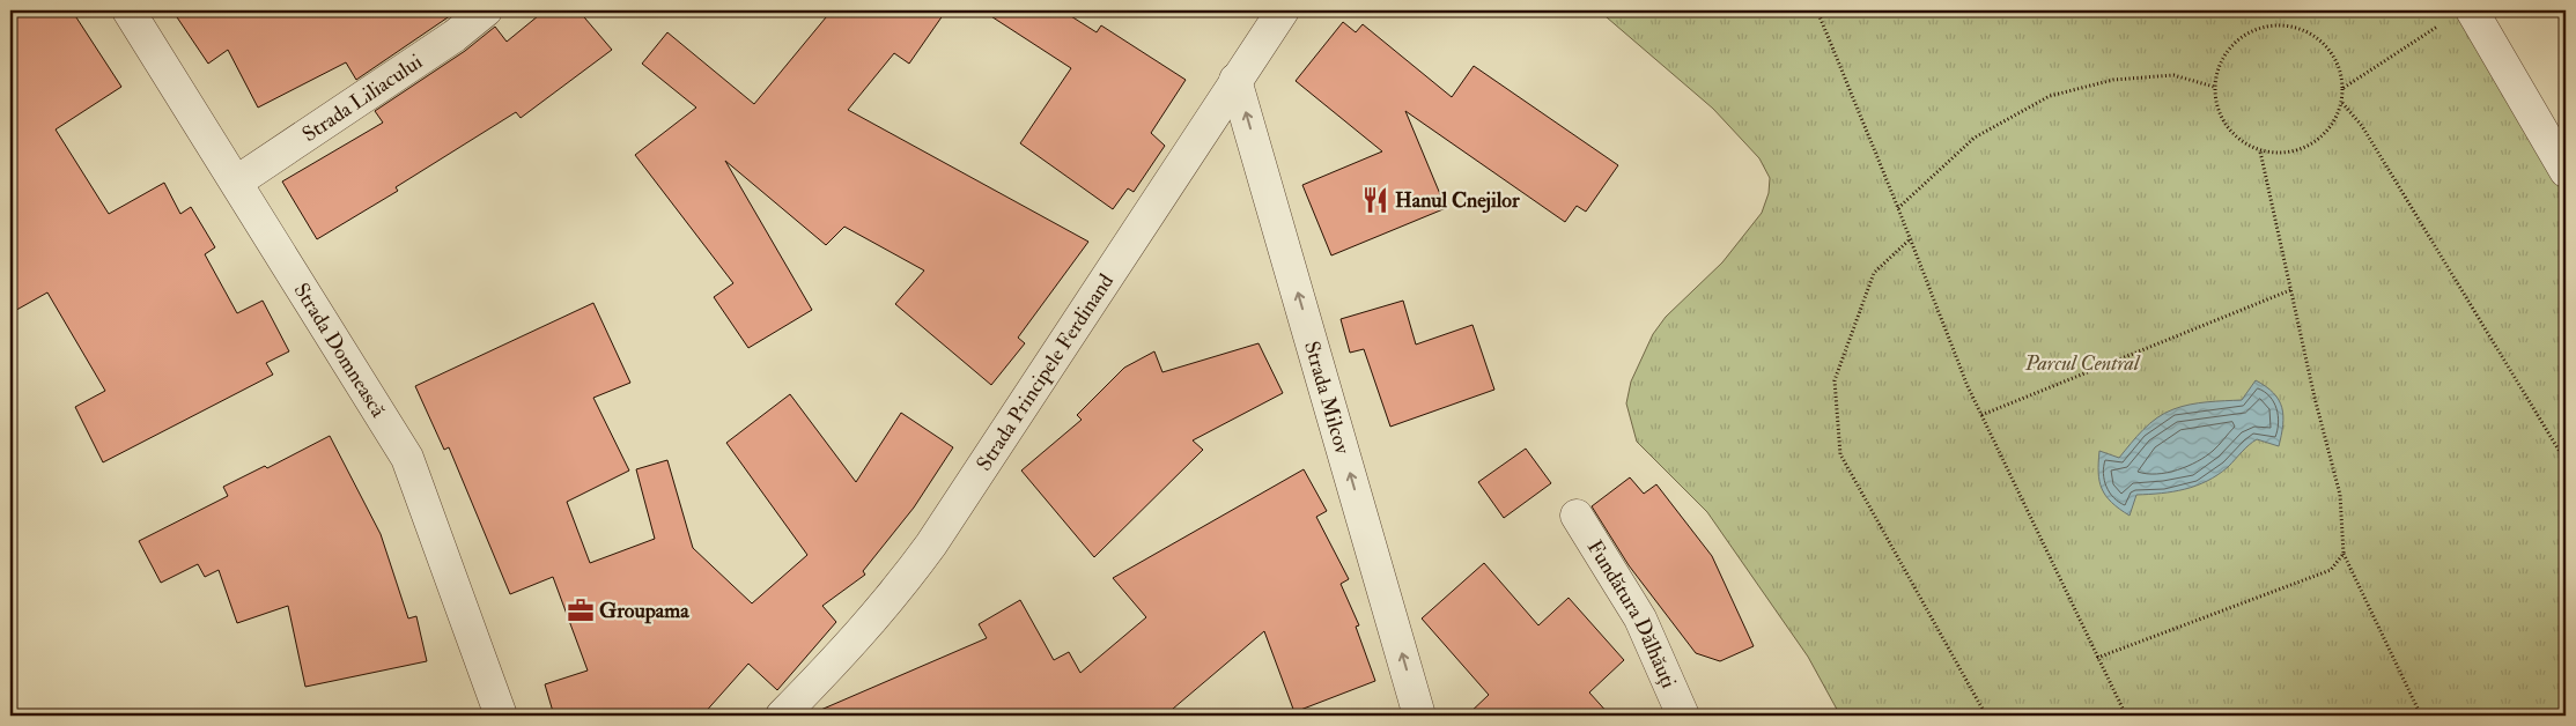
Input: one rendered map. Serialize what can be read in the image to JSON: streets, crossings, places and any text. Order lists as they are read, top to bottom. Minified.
{"streets":{"street":["Strada Liliacului","Strada Domnească","Strada Principele Ferdinand","Strada Milcov","Fundătura Dălhăuți"]},"crossings":[["Strada Liliacului","Strada Domnească"],["Strada Principele Ferdinand","Strada Milcov"]],"one_way":["Strada Milcov"],"parks":["Parcul Central"],"places":{"restaurant":["Hanul Cnejilor"],"office":["Groupama"]}}
